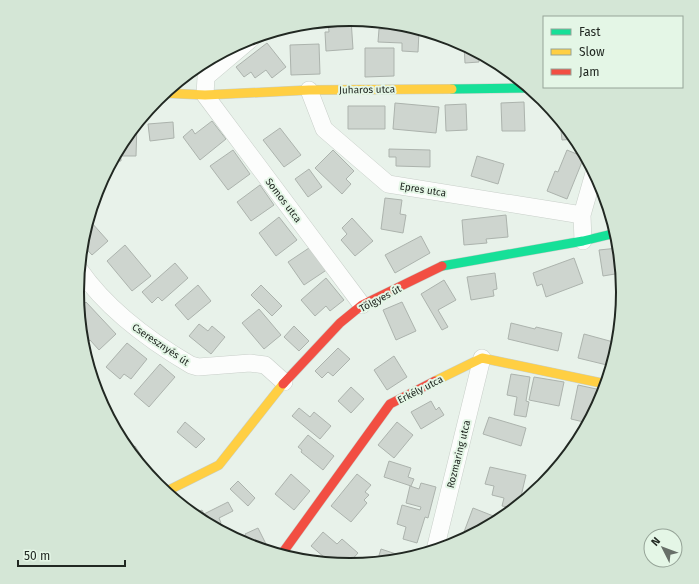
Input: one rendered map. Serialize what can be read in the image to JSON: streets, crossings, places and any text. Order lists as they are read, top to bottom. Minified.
{"streets":{"street":["Juharos utca","Epres utca","Somos utca","Tölgyes út","Cseresznyés út","Erkély utca","Rozmaring utca"]},"crossings":[["Juharos utca","Epres utca"],["Juharos utca","Somos utca"],["Somos utca","Tölgyes út"],["Tölgyes út","Cseresznyés út"],["Erkély utca","Rozmaring utca"]],"legend":["Fast","Slow","Jam"],"scale_bar":"50 m","north":"top left"}
